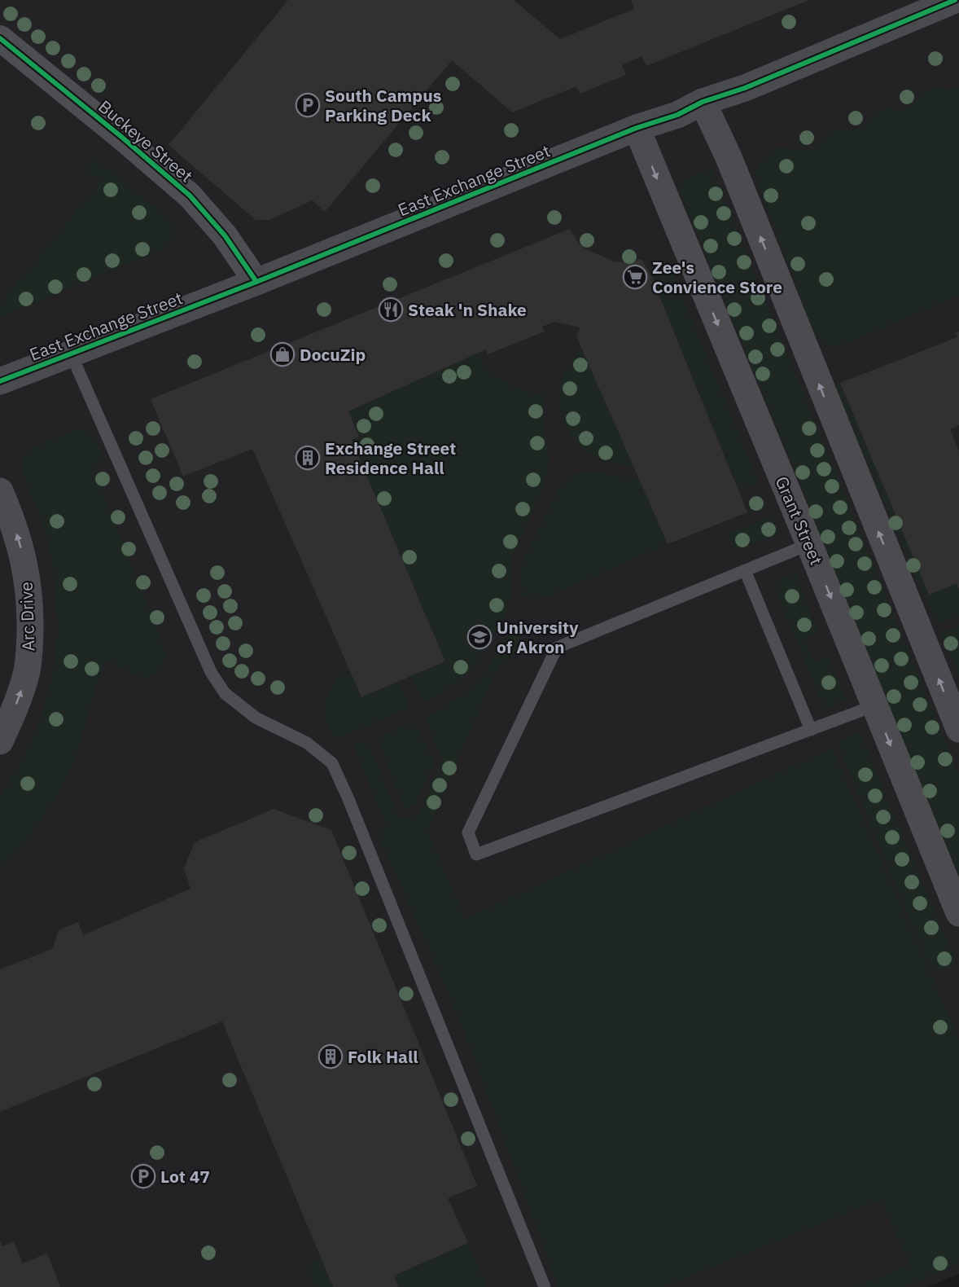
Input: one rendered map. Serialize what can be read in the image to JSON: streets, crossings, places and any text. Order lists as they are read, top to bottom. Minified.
{"streets":{"main road":["East Exchange Street","Grant Street","Arc Drive"],"street":["Buckeye Street"]},"crossings":[["Buckeye Street","East Exchange Street"],["East Exchange Street","Grant Street"]],"one_way":["Arc Drive"],"places":{"parking":["South Campus Parking Deck","Lot 47"],"supermarket":["Zee's Convience Store"],"restaurant":["Steak 'n Shake"],"shop":["DocuZip"],"building":["Exchange Street Residence Hall","Folk Hall"],"school or university":["University of Akron"]}}
